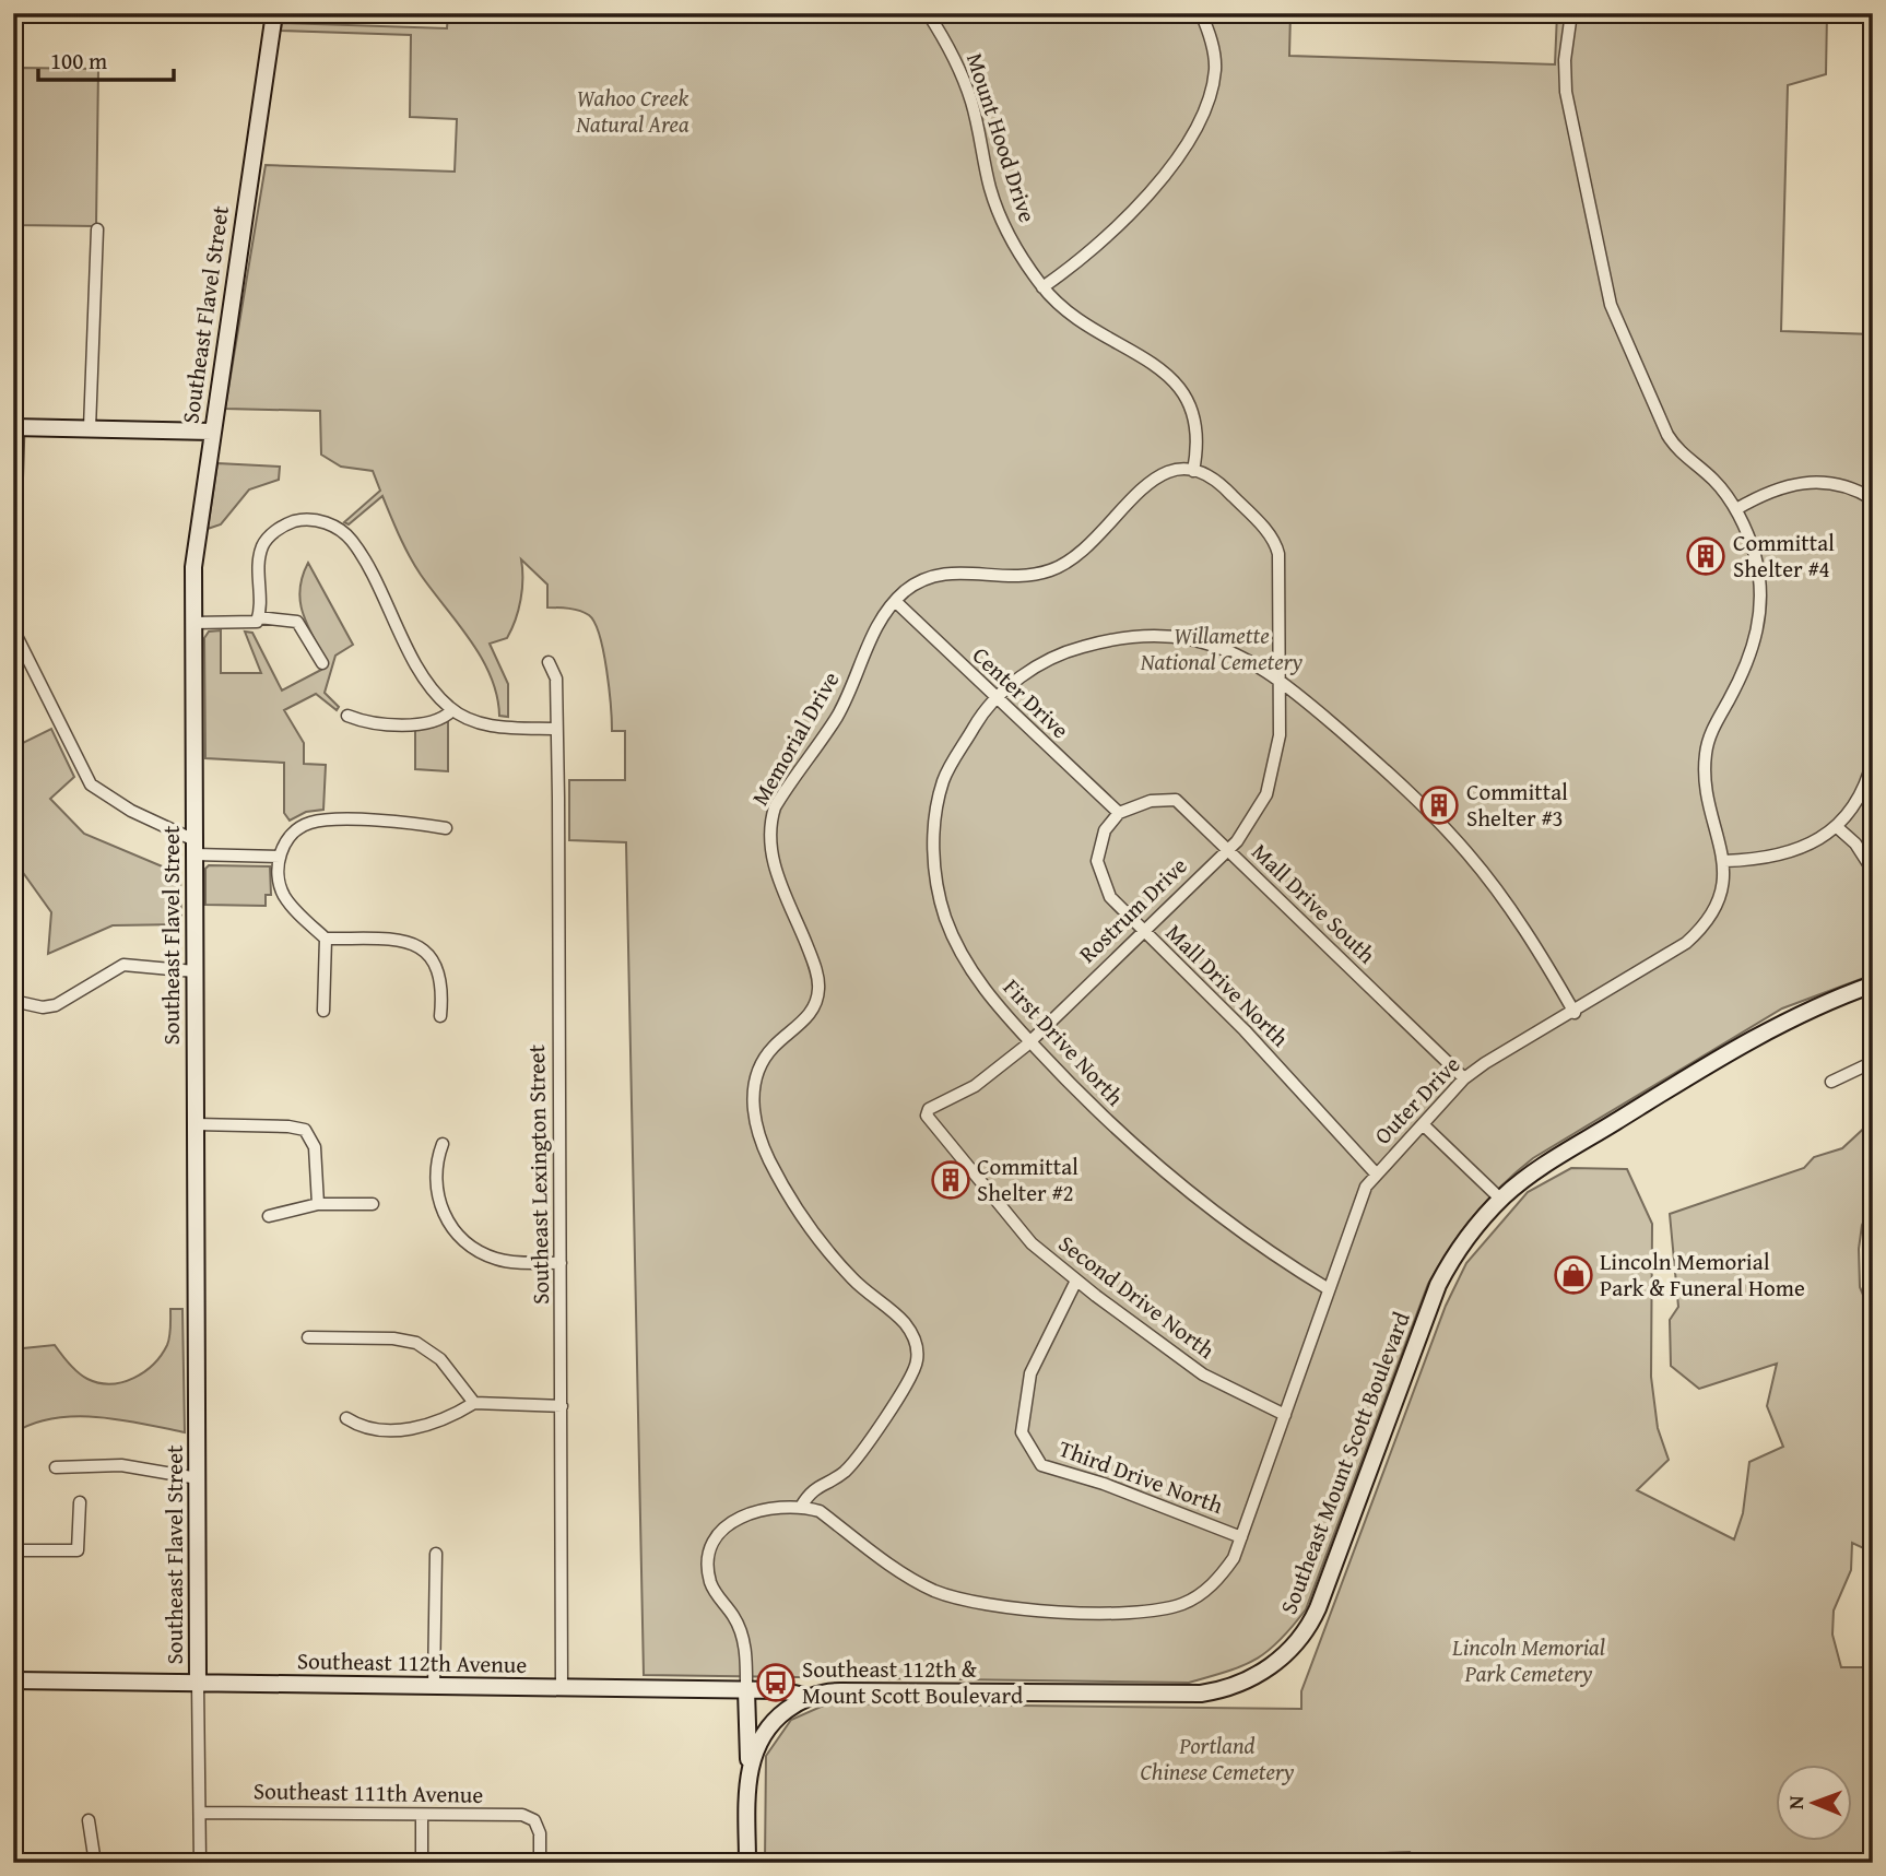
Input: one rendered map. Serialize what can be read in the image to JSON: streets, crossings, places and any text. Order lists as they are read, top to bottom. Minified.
{"streets":{"main road":["Southeast Flavel Street","Southeast Mount Scott Boulevard","Southeast 112th Avenue"],"street":["Mount Hood Drive","Center Drive","Memorial Drive","Mall Drive South","Rostrum Drive","Mall Drive North","First Drive North","Outer Drive","Southeast Lexington Street","Second Drive North","Third Drive North","Southeast 111th Avenue"]},"crossings":[["Mount Hood Drive","Memorial Drive"],["Southeast Flavel Street","Southeast 112th Avenue"],["Southeast Flavel Street","Southeast 111th Avenue"],["Center Drive","Memorial Drive"],["Center Drive","Mall Drive South"],["Center Drive","Mall Drive North"],["Center Drive","First Drive North"],["Memorial Drive","Outer Drive"],["Mall Drive South","Rostrum Drive"],["Mall Drive South","Mall Drive North"],["Mall Drive South","Outer Drive"],["Rostrum Drive","Mall Drive North"],["Rostrum Drive","First Drive North"],["Rostrum Drive","Second Drive North"],["Mall Drive North","Outer Drive"],["First Drive North","Outer Drive"],["Outer Drive","Second Drive North"],["Outer Drive","Third Drive North"],["Southeast Lexington Street","Southeast 112th Avenue"],["Second Drive North","Third Drive North"],["Southeast Mount Scott Boulevard","Southeast 112th Avenue"]],"parks":["Wahoo Creek Natural Area","Willamette National Cemetery","Lincoln Memorial Park Cemetery","Portland Chinese Cemetery"],"places":{"building":["Committal Shelter #4","Committal Shelter #3","Committal Shelter #2"],"shop":["Lincoln Memorial Park & Funeral Home"],"bus stop":["Southeast 112th & Mount Scott Boulevard"]},"scale_bar":"100 m","north":"left"}
